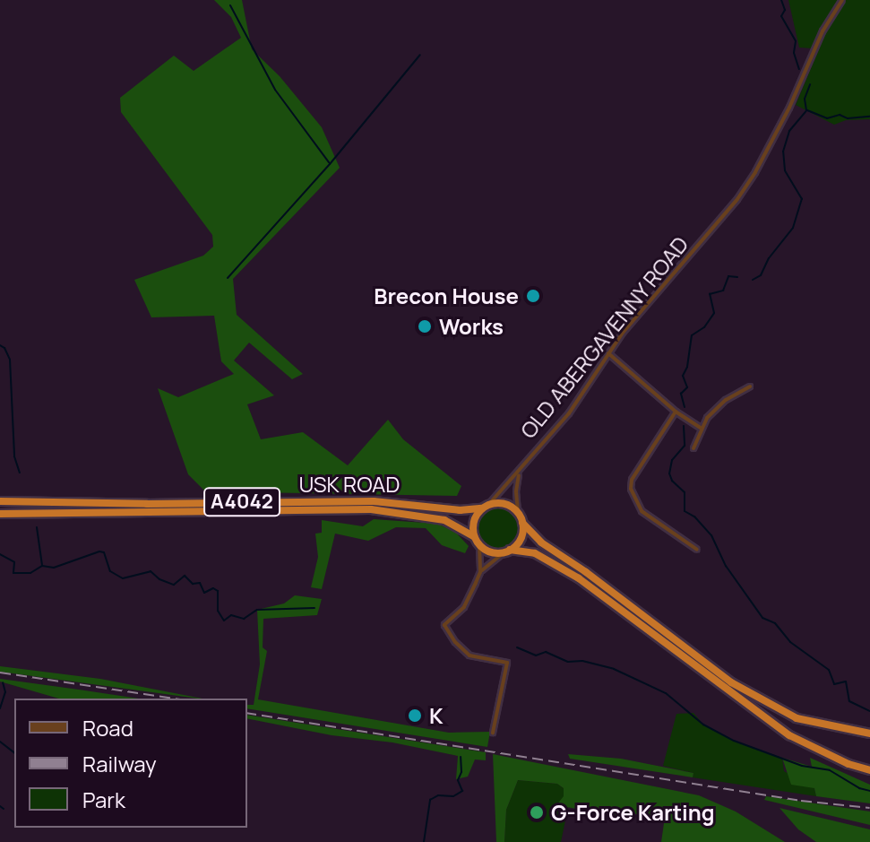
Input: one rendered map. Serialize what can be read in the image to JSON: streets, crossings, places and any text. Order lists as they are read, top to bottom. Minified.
{"streets":{"highway":["USK ROAD","A4042"],"street":["OLD ABERGAVENNY ROAD"]},"crossings":[["OLD ABERGAVENNY ROAD","USK ROAD"]],"places":["Brecon House","Works","K","G-Force Karting"],"legend":["Road","Railway","Park"]}
